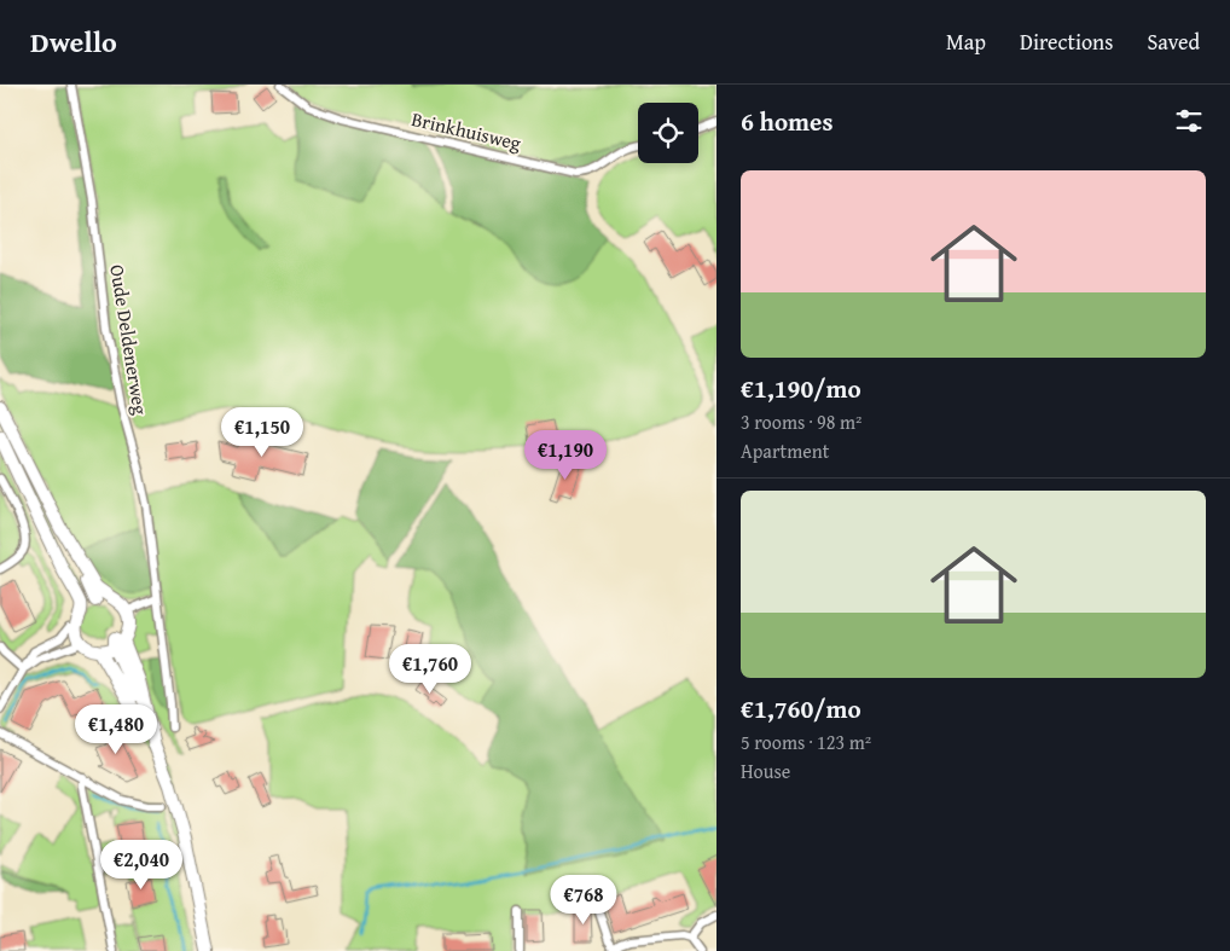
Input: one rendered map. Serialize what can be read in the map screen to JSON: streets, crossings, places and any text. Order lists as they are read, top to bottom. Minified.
{"streets":{"street":["Brinkhuisweg","Oude Deldenerweg"]},"page":{"header":"Dwello","nav":["Map","Directions","Saved"],"heading":"6 homes","list":[{"name":"€1,190/mo","note":"3 rooms · 98 m² · Apartment"},{"name":"€1,760/mo","note":"5 rooms · 123 m² · House"}],"price":["€1,150","€1,190","€1,760","€1,480","€2,040","€768"]}}
